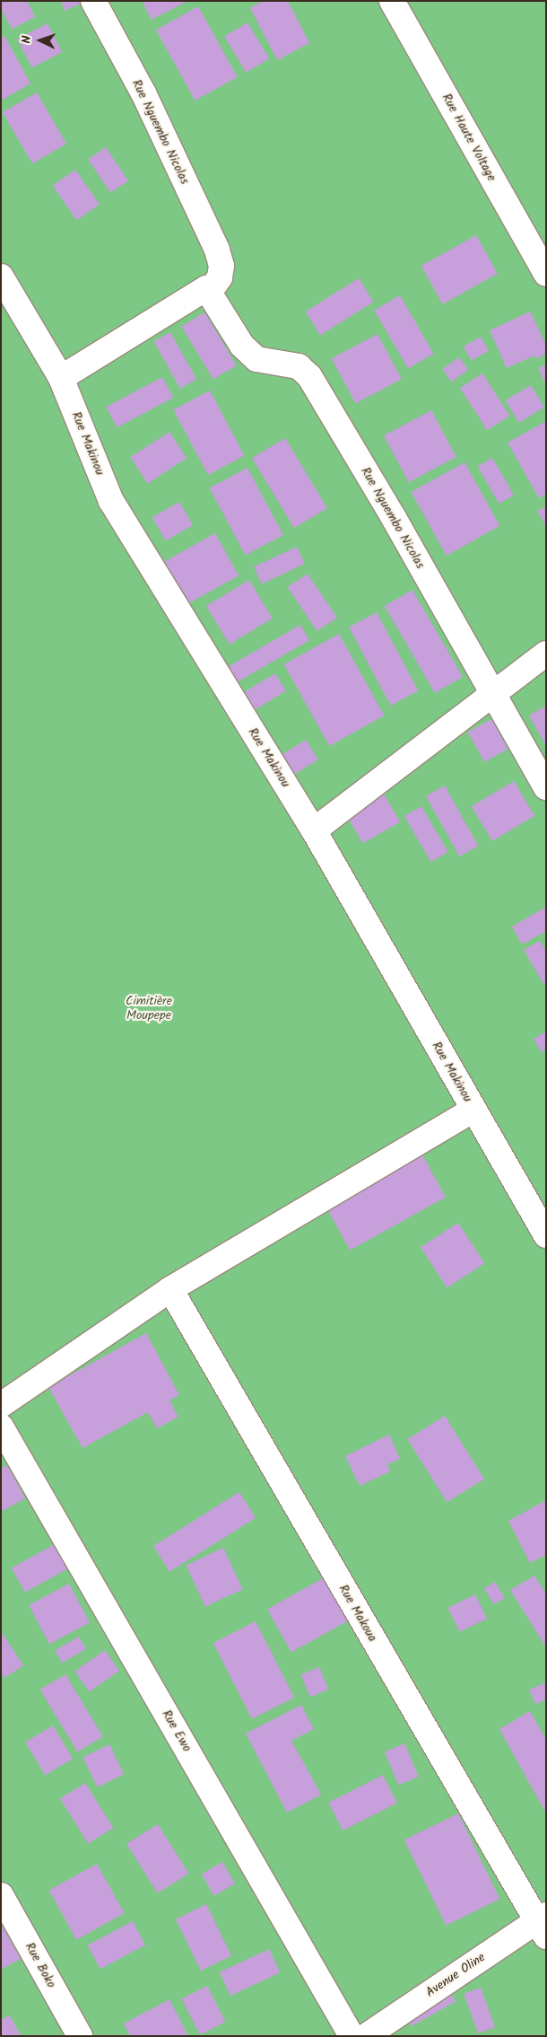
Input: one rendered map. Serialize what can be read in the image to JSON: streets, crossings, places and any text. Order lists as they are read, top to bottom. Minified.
{"streets":{"street":["Rue Nguembo Nicolas","Rue Haute Voltage","Rue Makinou","Rue Makoua","Rue Ewo","Rue Boko","Avenue Oline"]},"crossings":[["Rue Makoua","Avenue Oline"]],"parks":["Cimitière Moupepe"],"north":"left"}
